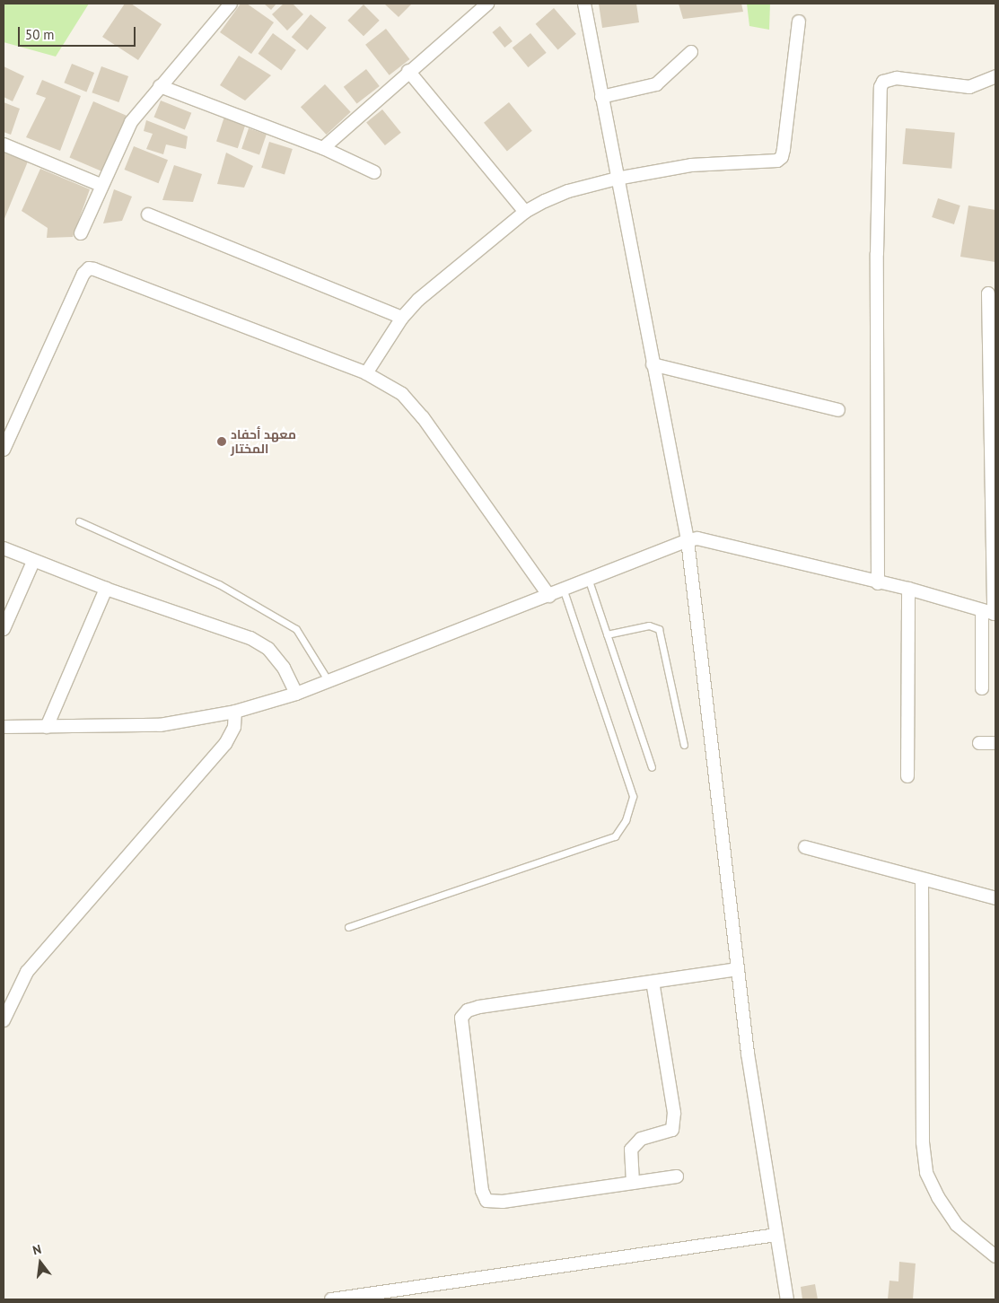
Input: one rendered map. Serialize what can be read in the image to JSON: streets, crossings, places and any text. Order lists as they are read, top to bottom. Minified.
{"places":["معهد أحفاد المختار"],"scale_bar":"50 m","north":"top"}
